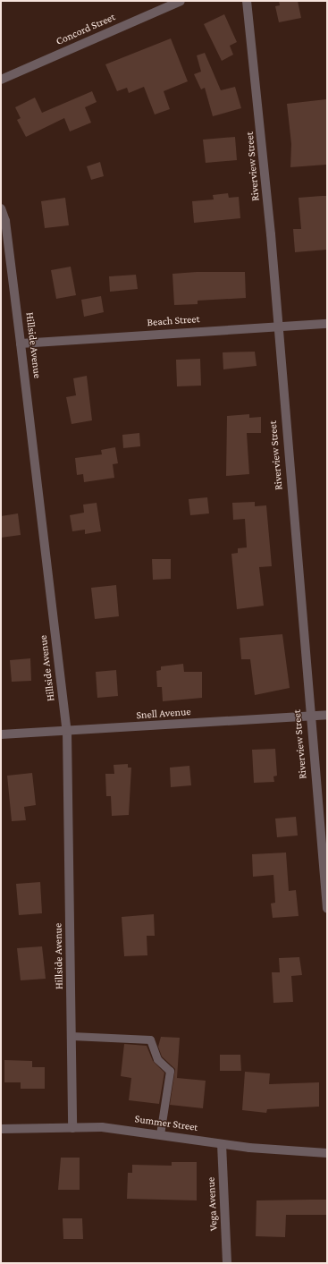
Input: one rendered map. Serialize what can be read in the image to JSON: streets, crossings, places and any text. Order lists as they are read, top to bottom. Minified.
{"streets":{"street":["Concord Street","Riverview Street","Beach Street","Hillside Avenue","Snell Avenue","Summer Street","Vega Avenue"]},"crossings":[["Riverview Street","Beach Street"],["Riverview Street","Snell Avenue"],["Beach Street","Hillside Avenue"],["Hillside Avenue","Snell Avenue"],["Hillside Avenue","Summer Street"],["Summer Street","Vega Avenue"]]}
